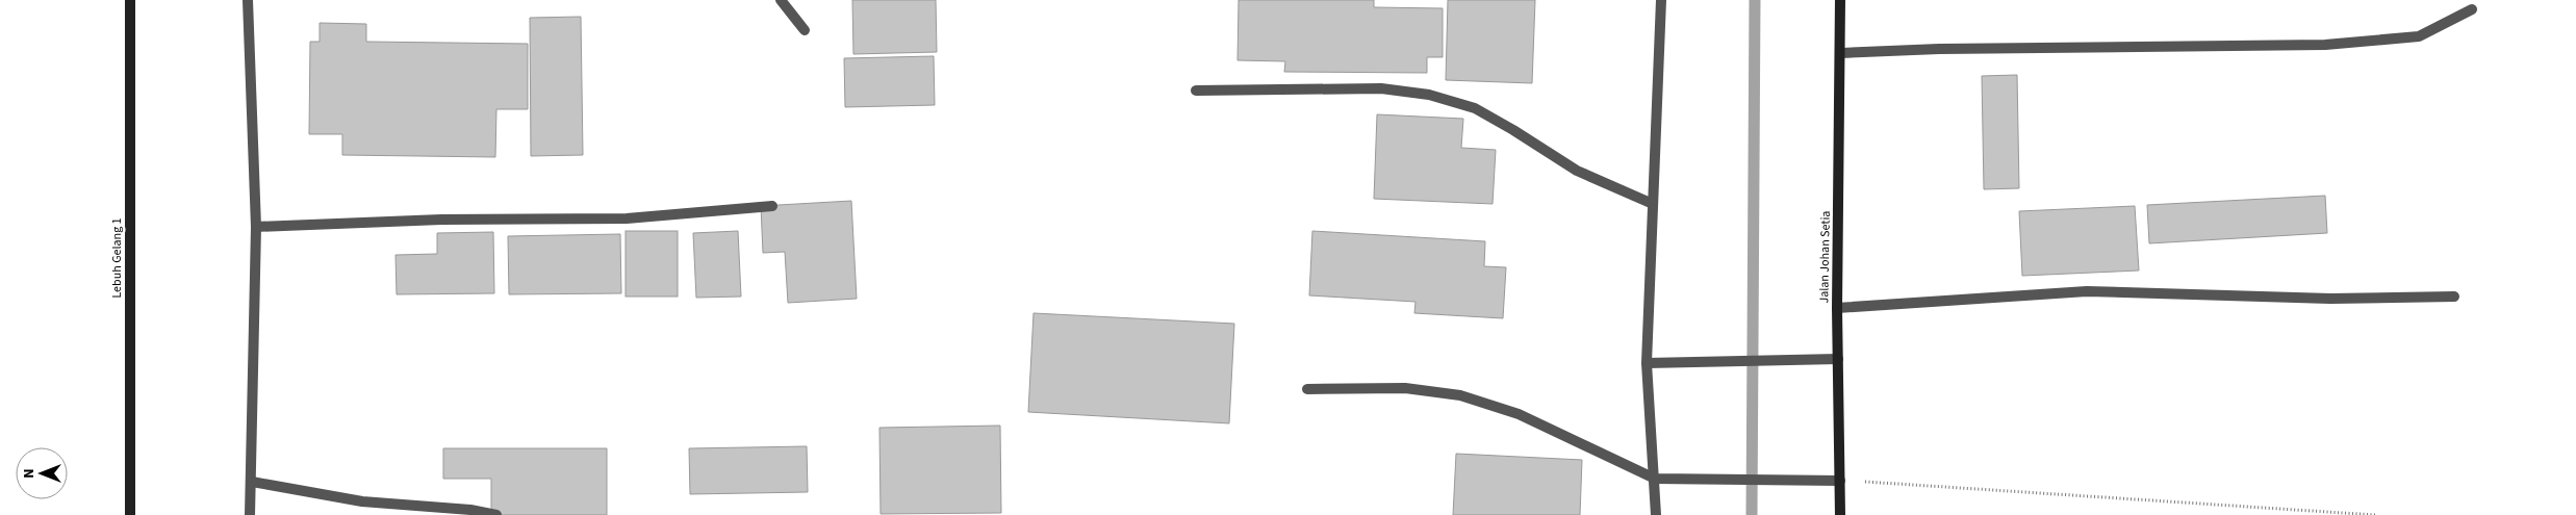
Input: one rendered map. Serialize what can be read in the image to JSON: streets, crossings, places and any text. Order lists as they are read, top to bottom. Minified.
{"streets":{"main road":["Jalan Johan Setia","Lebuh Gelang 1"]},"north":"left"}
